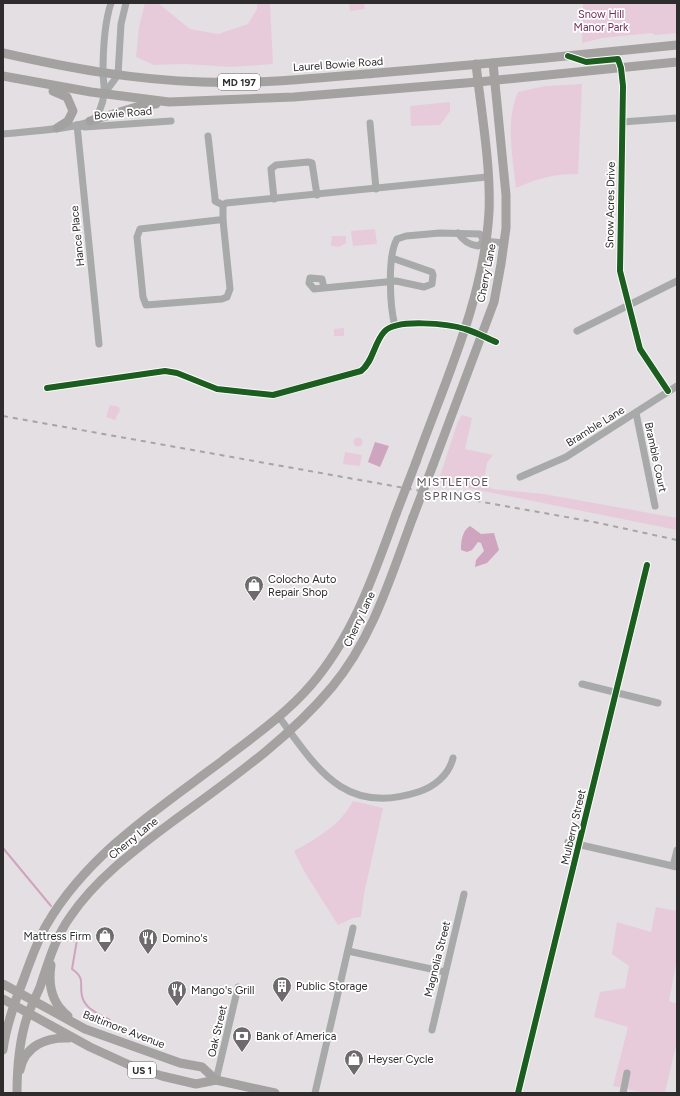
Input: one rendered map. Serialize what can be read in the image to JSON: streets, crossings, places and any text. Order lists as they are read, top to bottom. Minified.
{"streets":{"main road":["Laurel Bowie Road","MD 197","Cherry Lane","Baltimore Avenue","US 1"],"street":["Bowie Road","Snow Acres Drive","Hance Place","Bramble Lane","Bramble Court","Mulberry Street","Magnolia Street","Oak Street"]},"crossings":[["Laurel Bowie Road","Cherry Lane"],["MD 197","Bowie Road"],["MD 197","Snow Acres Drive"],["MD 197","Cherry Lane"],["Bowie Road","Hance Place"],["Snow Acres Drive","Bramble Lane"],["Cherry Lane","Baltimore Avenue"],["Bramble Lane","Bramble Court"],["Baltimore Avenue","Oak Street"]],"districts":["MISTLETOE SPRINGS"],"parks":["Snow Hill Manor Park"],"places":{"shop":["Colocho Auto Repair Shop","Mattress Firm","Heyser Cycle"],"restaurant":["Domino's","Mango's Grill"],"building":["Public Storage"],"bank":["Bank of America"]}}
